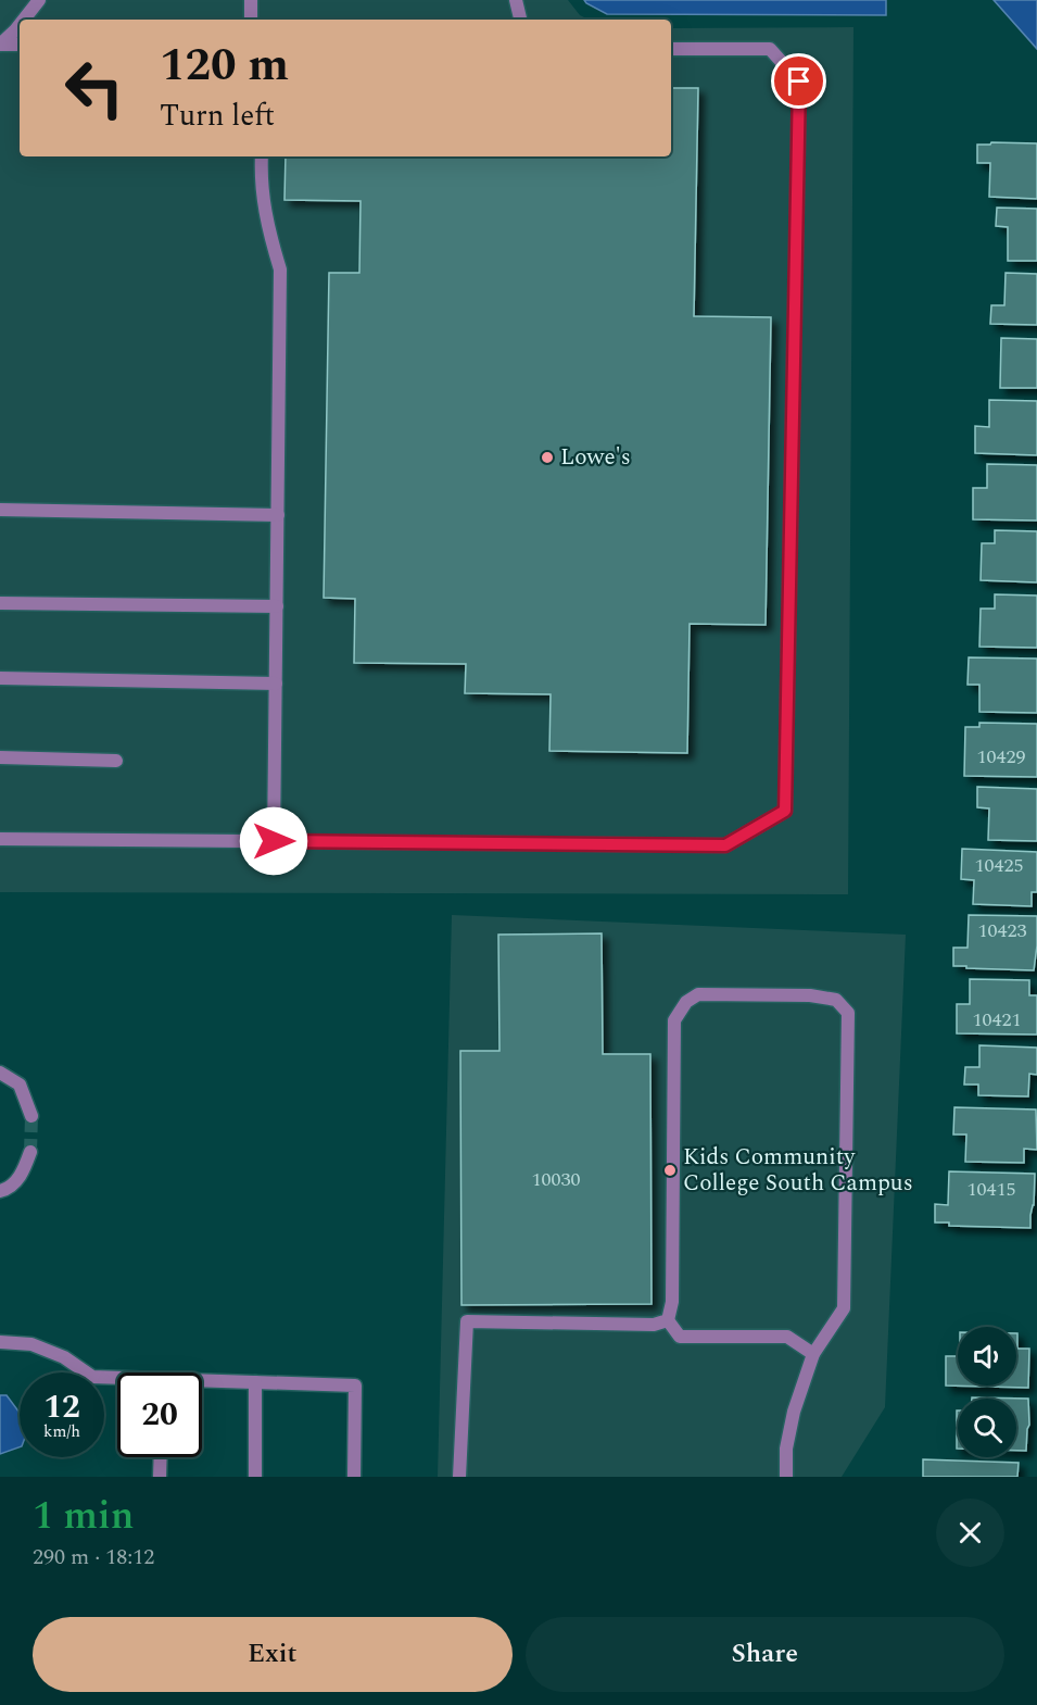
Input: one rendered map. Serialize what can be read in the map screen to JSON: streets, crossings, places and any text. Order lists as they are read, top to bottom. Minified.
{"places":["Lowe's","Kids Community College South Campus"],"house_numbers":["10429","10425","10423","10421","10030","10415"],"page":{"turn":["120 m","Turn left"],"speed":"12 km/h","limit":"20","heading":["1 min","290 m · 18:12"],"buttons":["Exit","Share"]}}
